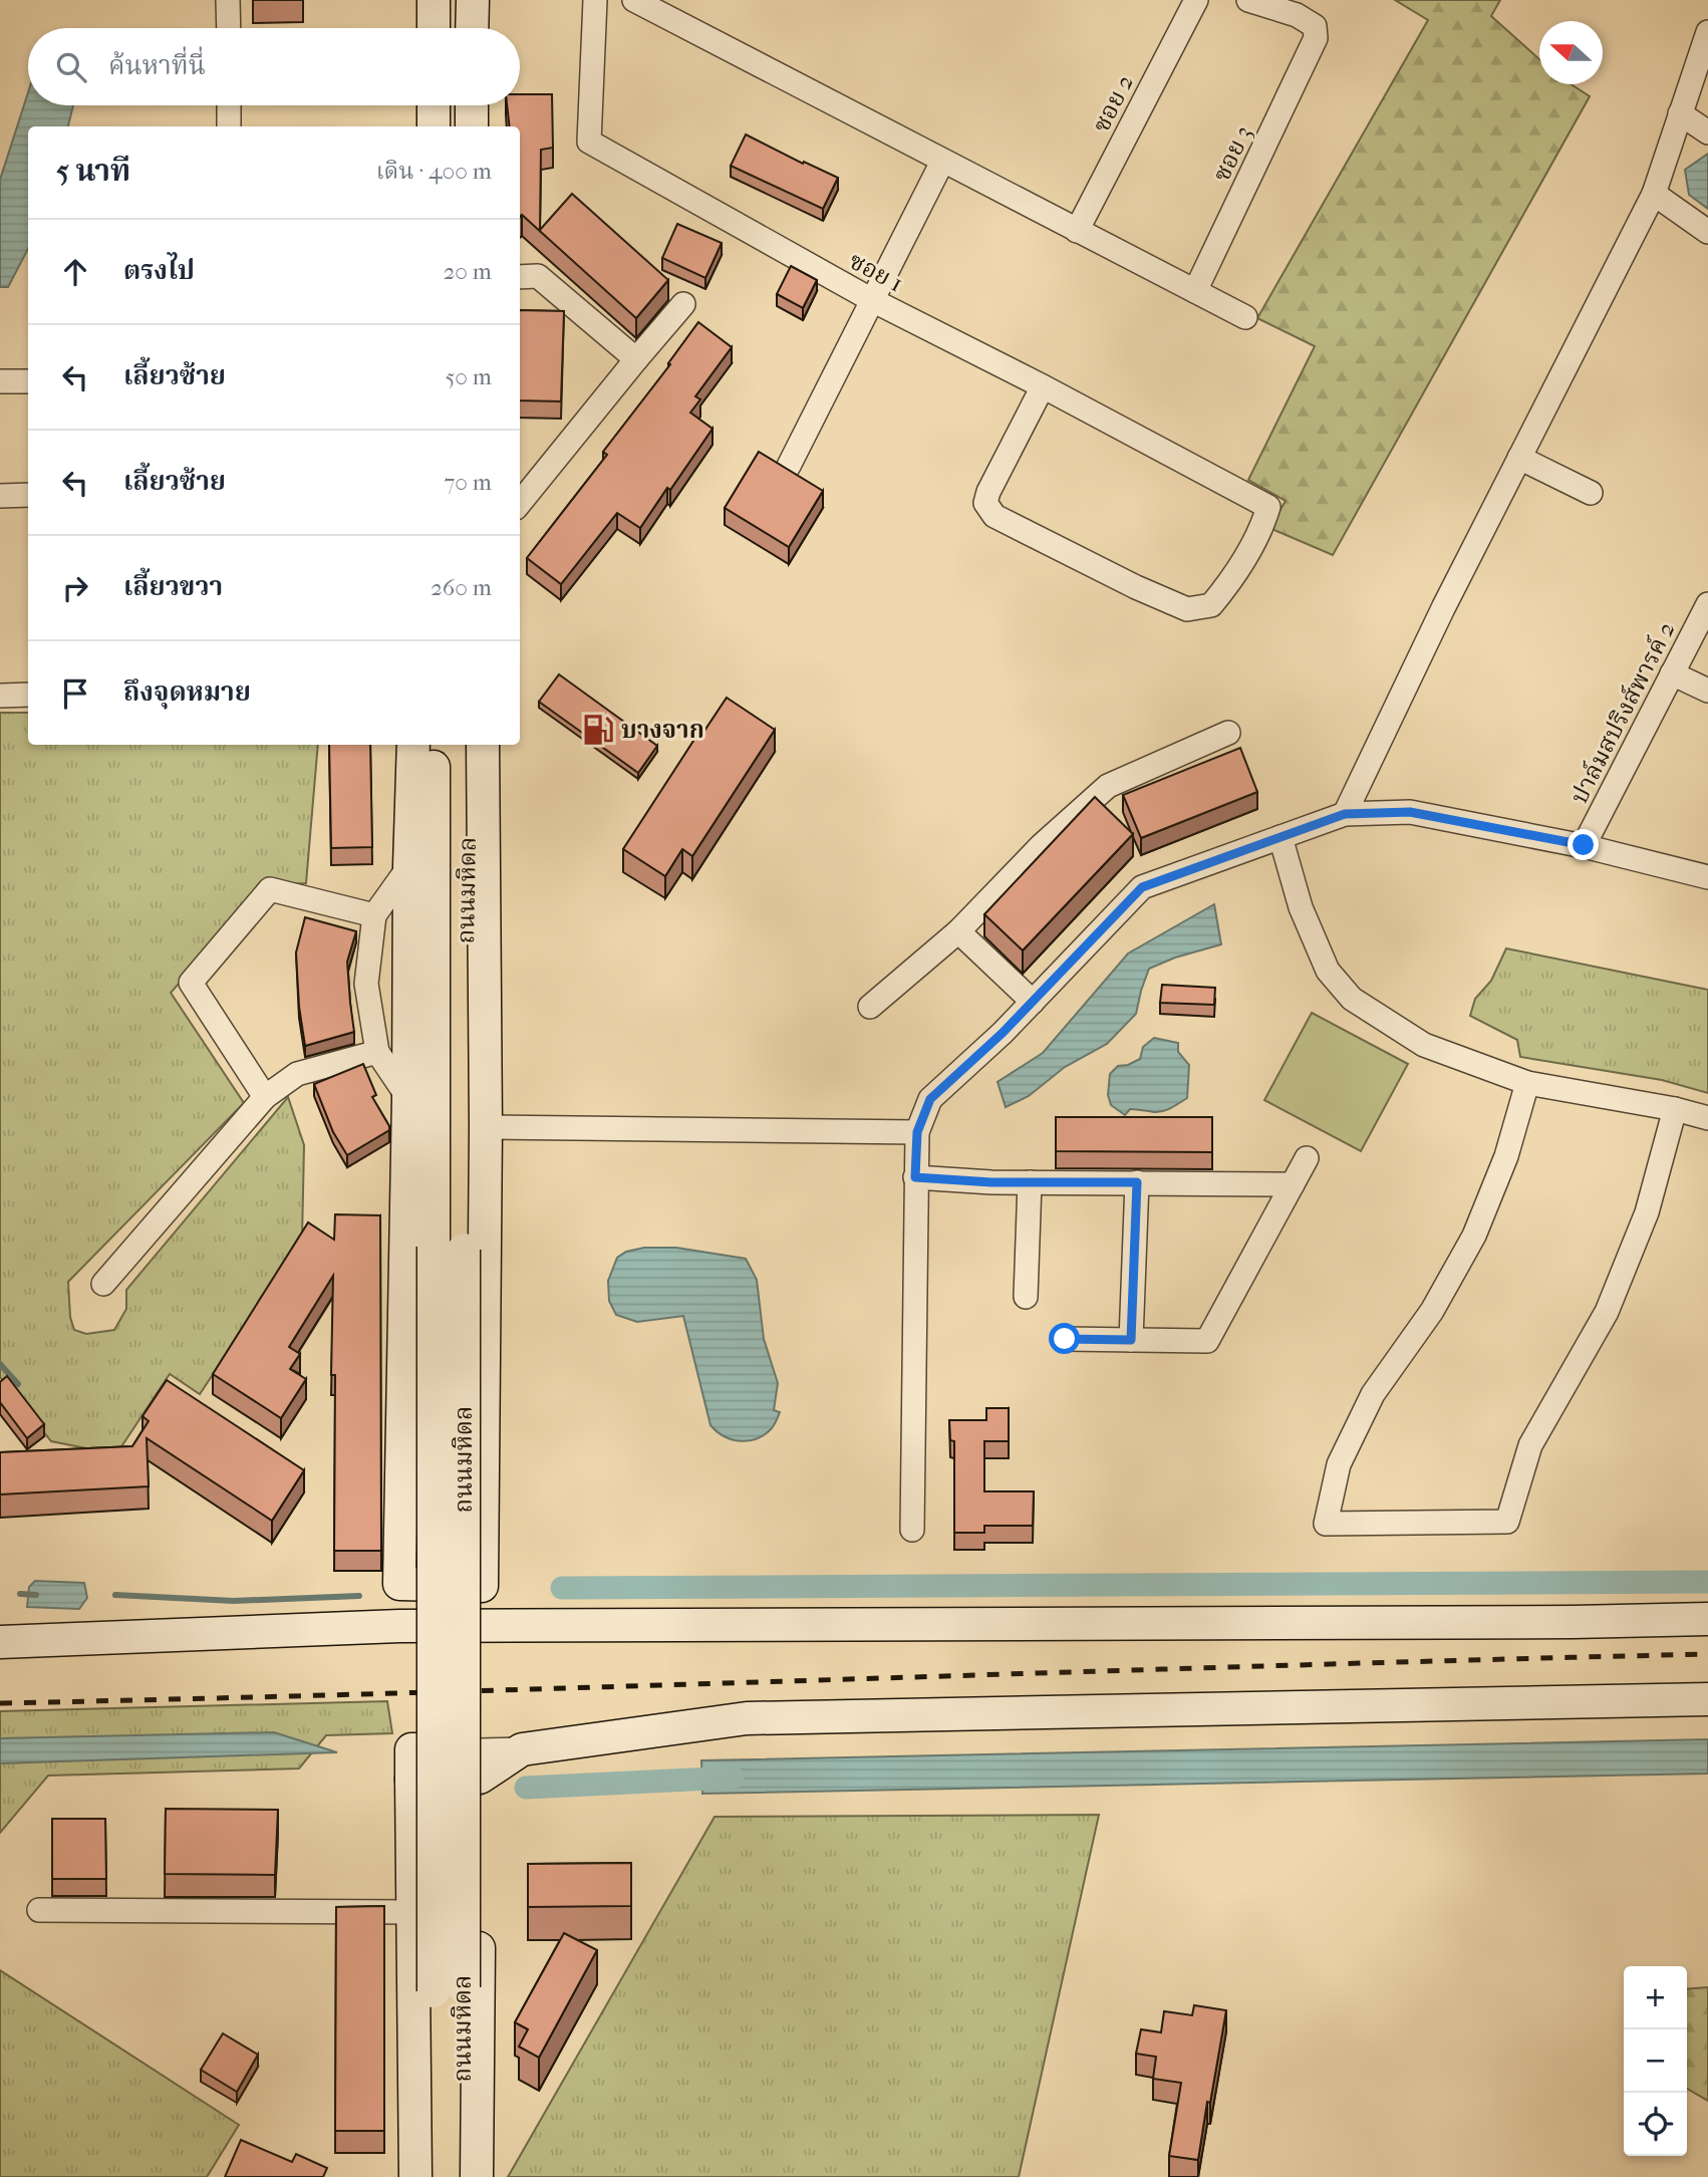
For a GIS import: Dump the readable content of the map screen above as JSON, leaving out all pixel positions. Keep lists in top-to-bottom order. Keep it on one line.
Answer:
{"streets":{"main road":["ถนนมหิดล"],"street":["ซอย 2","ซอย 3","ซอย 1","ปาล์มสปริงส์พารค์ 2"]},"places":{"fuel station":["บางจาก"]},"north":"left","page":{"search":"ค้นหาที่นี่","heading":["5 นาที","เดิน · 400 m"],"list":[["ตรงไป","20 m"],["เลี้ยวซ้าย","50 m"],["เลี้ยวซ้าย","70 m"],["เลี้ยวขวา","260 m"],"ถึงจุดหมาย"],"map_buttons":["+","−"]}}
